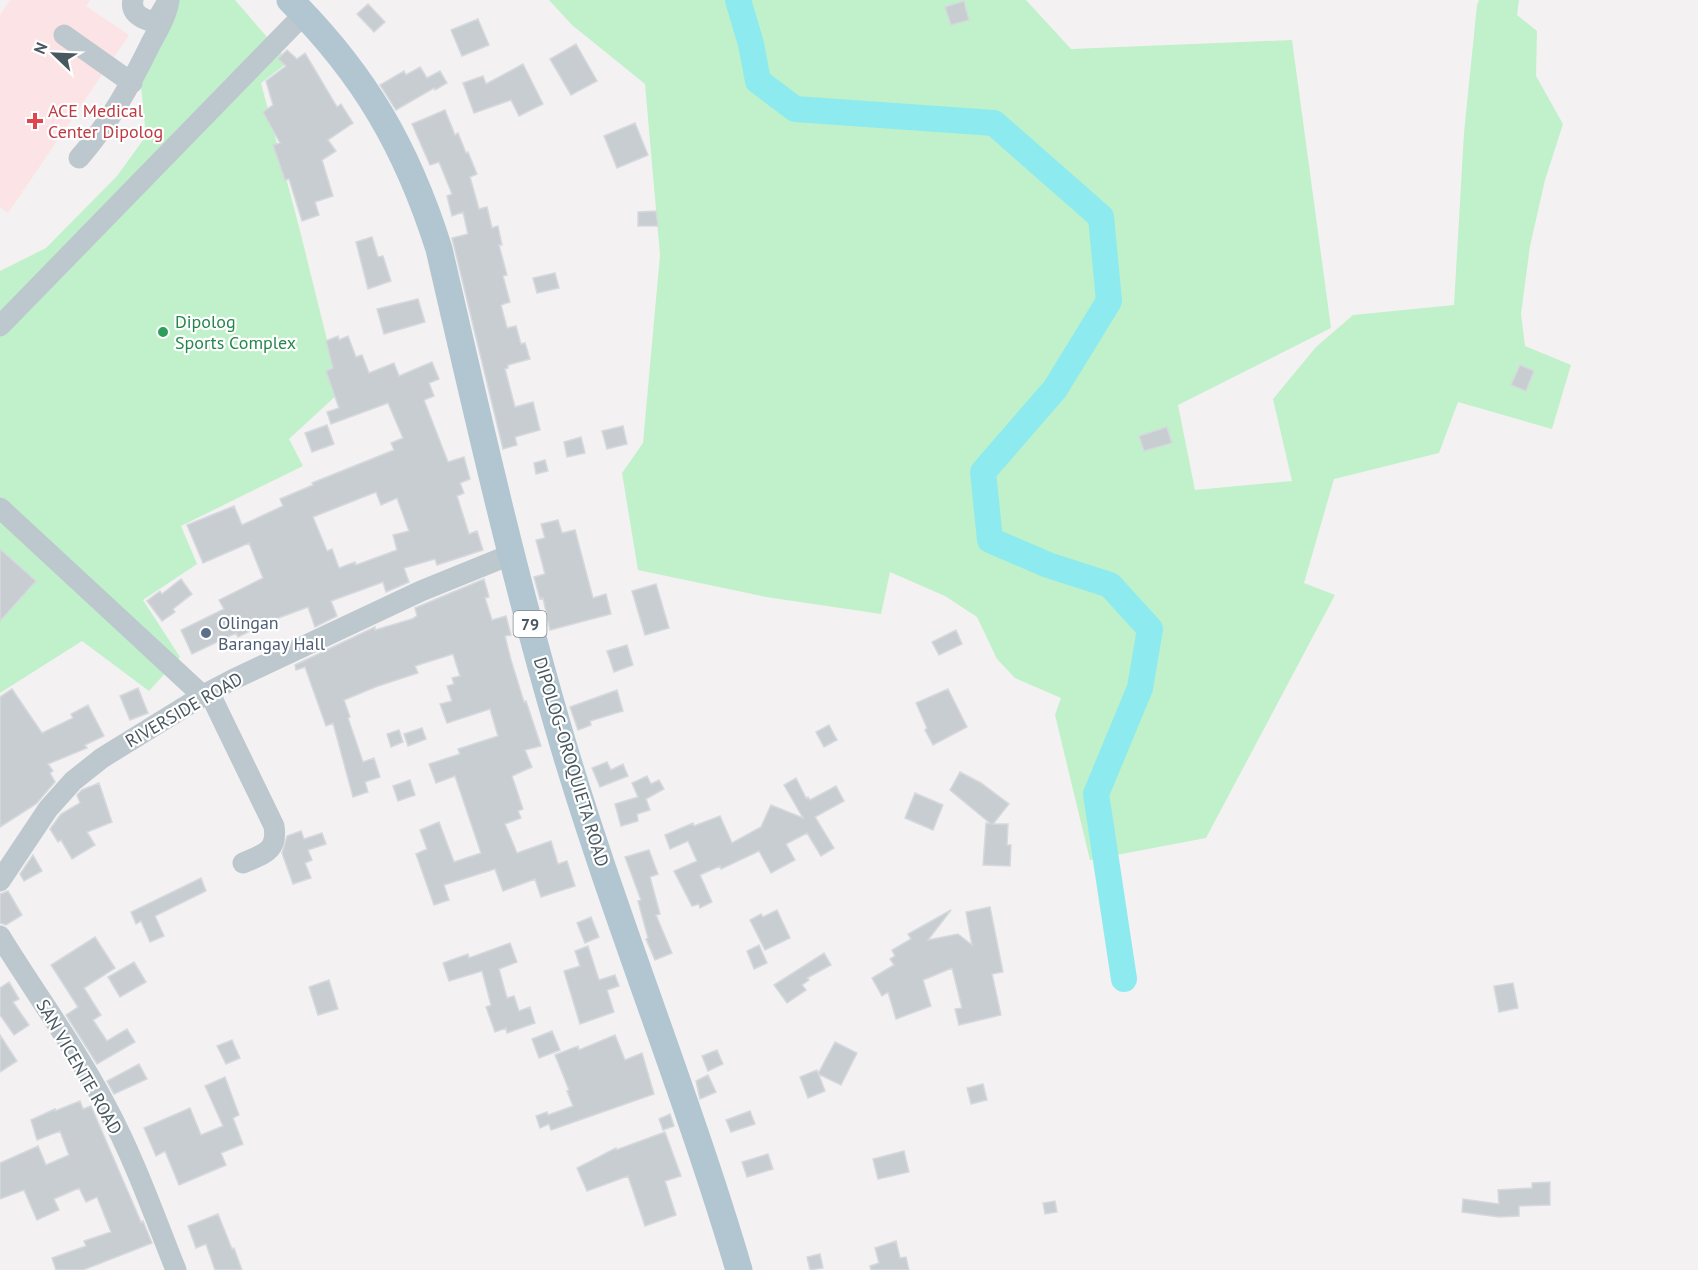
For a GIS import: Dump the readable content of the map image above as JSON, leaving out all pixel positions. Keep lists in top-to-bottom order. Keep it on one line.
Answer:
{"streets":{"main road":["79","DIPOLOG-OROQUIETA ROAD"],"street":["RIVERSIDE ROAD","SAN VICENTE ROAD"]},"crossings":[["RIVERSIDE ROAD","DIPOLOG-OROQUIETA ROAD"]],"places":{"health":["ACE Medical Center Dipolog"],"other":["Dipolog Sports Complex","Olingan Barangay Hall"]},"north":"top left"}
